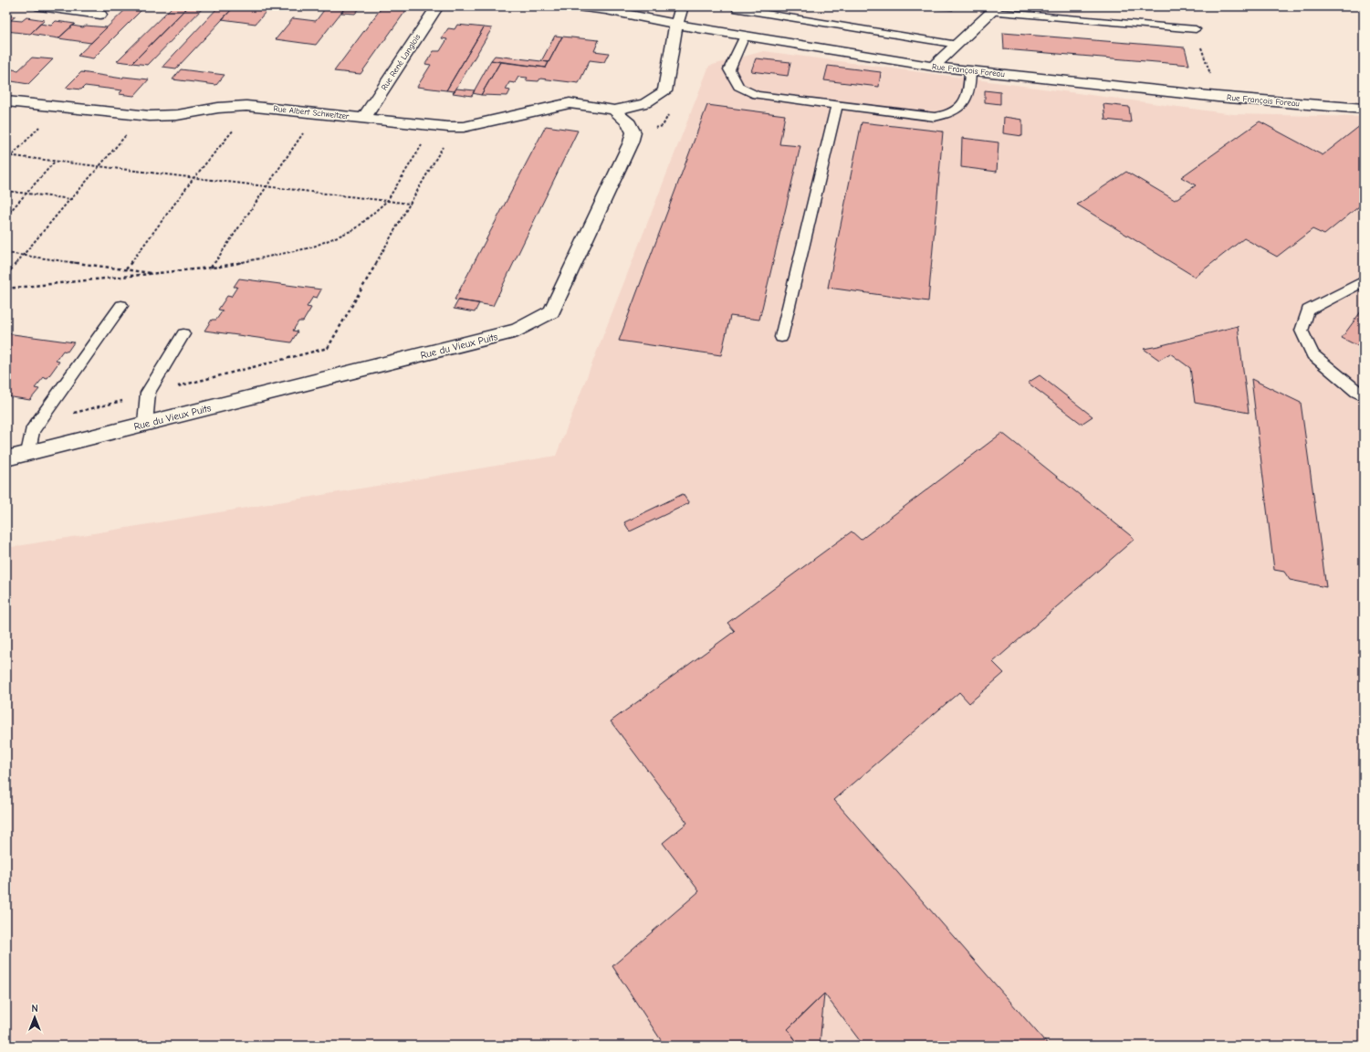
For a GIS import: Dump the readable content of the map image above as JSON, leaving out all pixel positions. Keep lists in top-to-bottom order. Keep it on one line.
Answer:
{"streets":{"street":["Rue René Langlois","Rue François Foreau","Rue Albert Schweitzer","Rue du Vieux Puits"]},"crossings":[["Rue René Langlois","Rue Albert Schweitzer"],["Rue Albert Schweitzer","Rue du Vieux Puits"]],"north":"top"}
